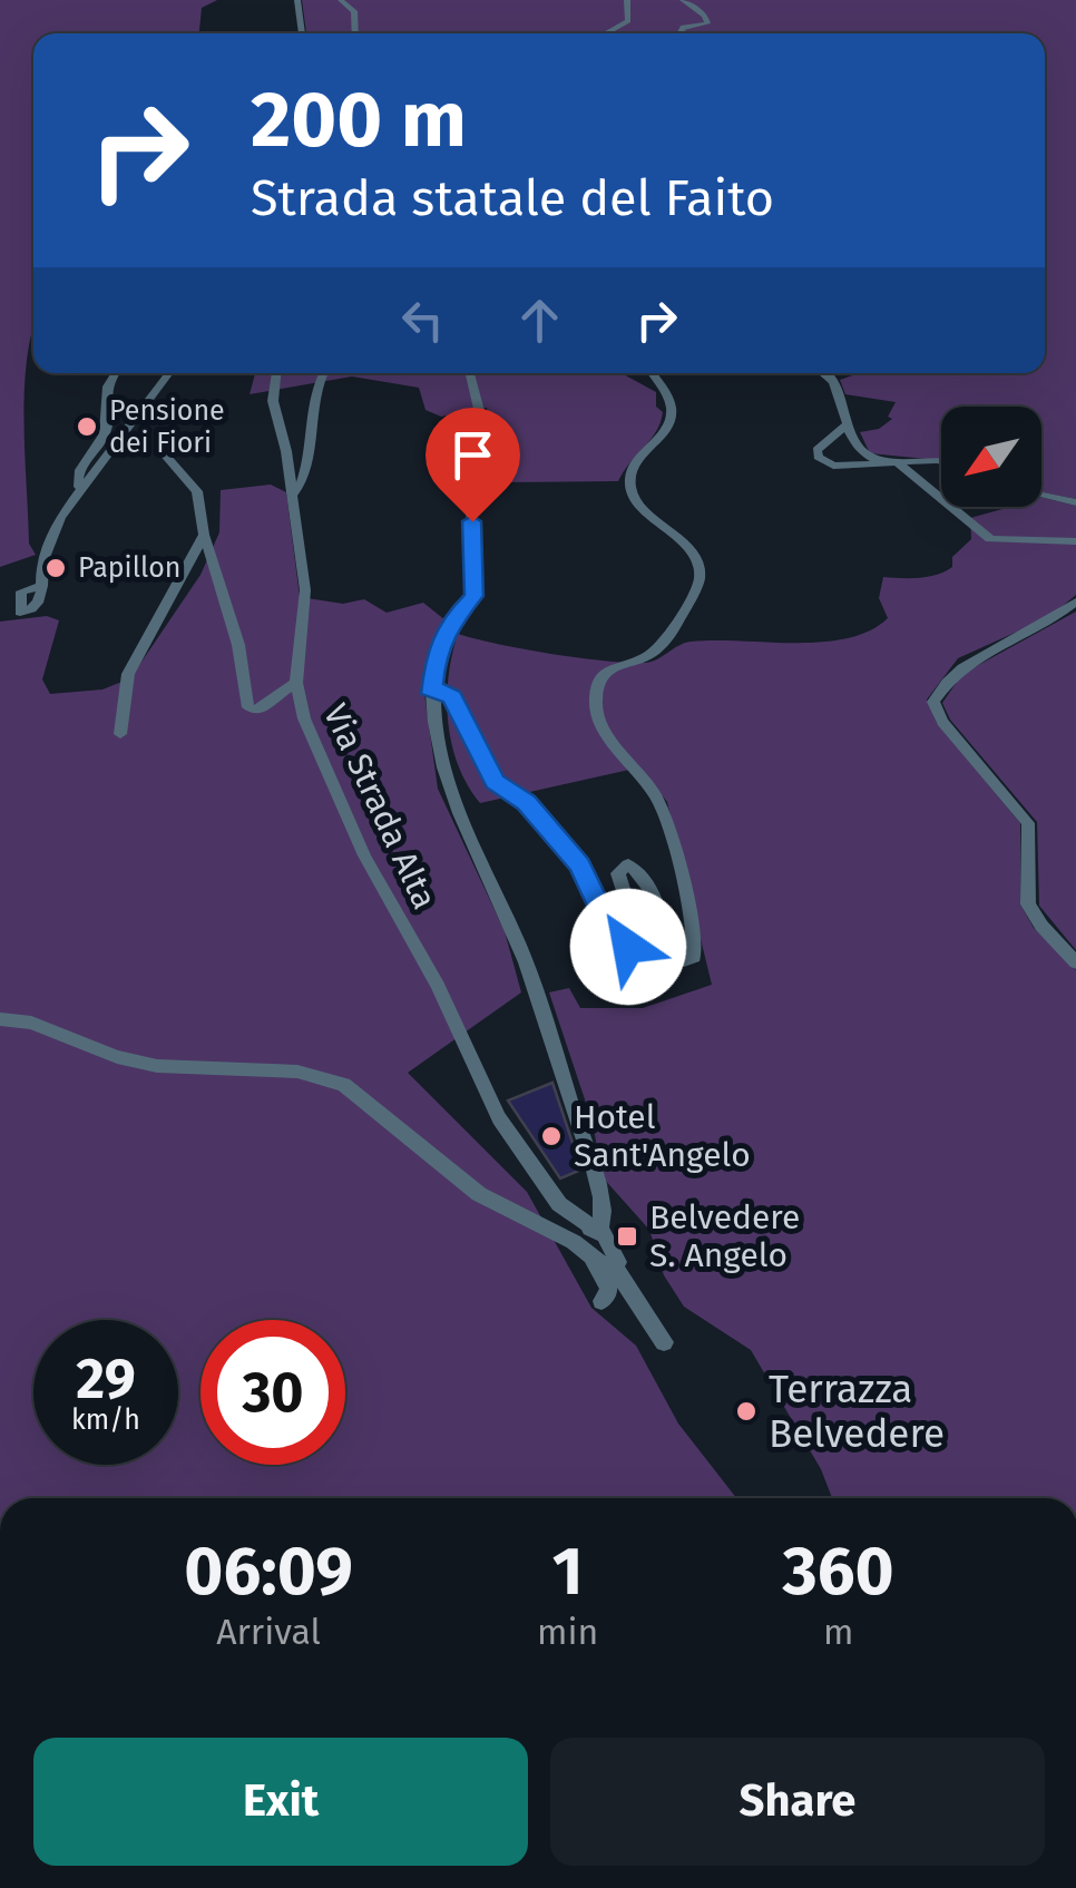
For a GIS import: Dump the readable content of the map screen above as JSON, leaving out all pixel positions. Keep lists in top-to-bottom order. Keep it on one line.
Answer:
{"streets":{"street":["Via Strada Alta"]},"places":{"other":["Pensione dei Fiori","Papillon","Hotel Sant'Angelo","Terrazza Belvedere"],"transit":["Belvedere S. Angelo"]},"north":"bottom left","page":{"turn":["200 m","Strada statale del Faito"],"speed":"29 km/h","limit":"30","eta":["06:09","Arrival","1","min","360","m"],"buttons":["Exit","Share"]}}
